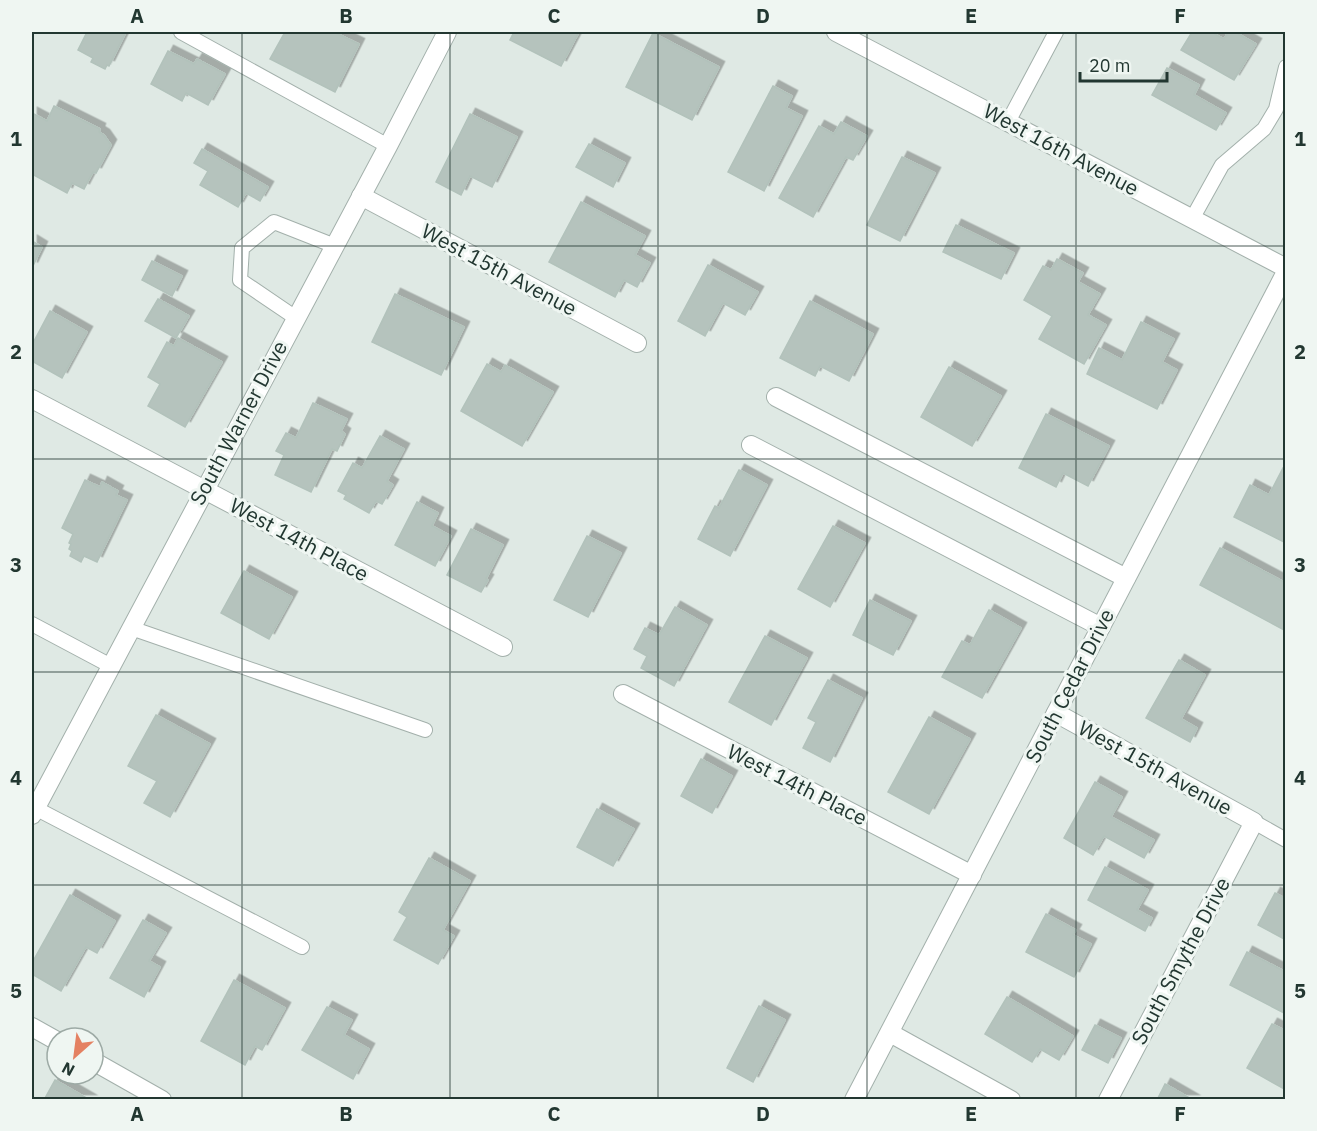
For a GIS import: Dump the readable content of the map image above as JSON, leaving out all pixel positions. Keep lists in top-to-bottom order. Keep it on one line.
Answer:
{"streets":{"street":["West 16th Avenue","West 15th Avenue","South Warner Drive","West 14th Place","South Cedar Drive","South Smythe Drive"]},"crossings":[["West 16th Avenue","South Cedar Drive"],["West 15th Avenue","South Warner Drive"],["West 15th Avenue","South Cedar Drive"],["West 15th Avenue","South Smythe Drive"],["South Warner Drive","West 14th Place"],["West 14th Place","South Cedar Drive"]],"scale_bar":"20 m","north":"bottom left","grid":{"columns":["A","B","C","D","E","F"],"rows":["1","2","3","4","5"]}}
